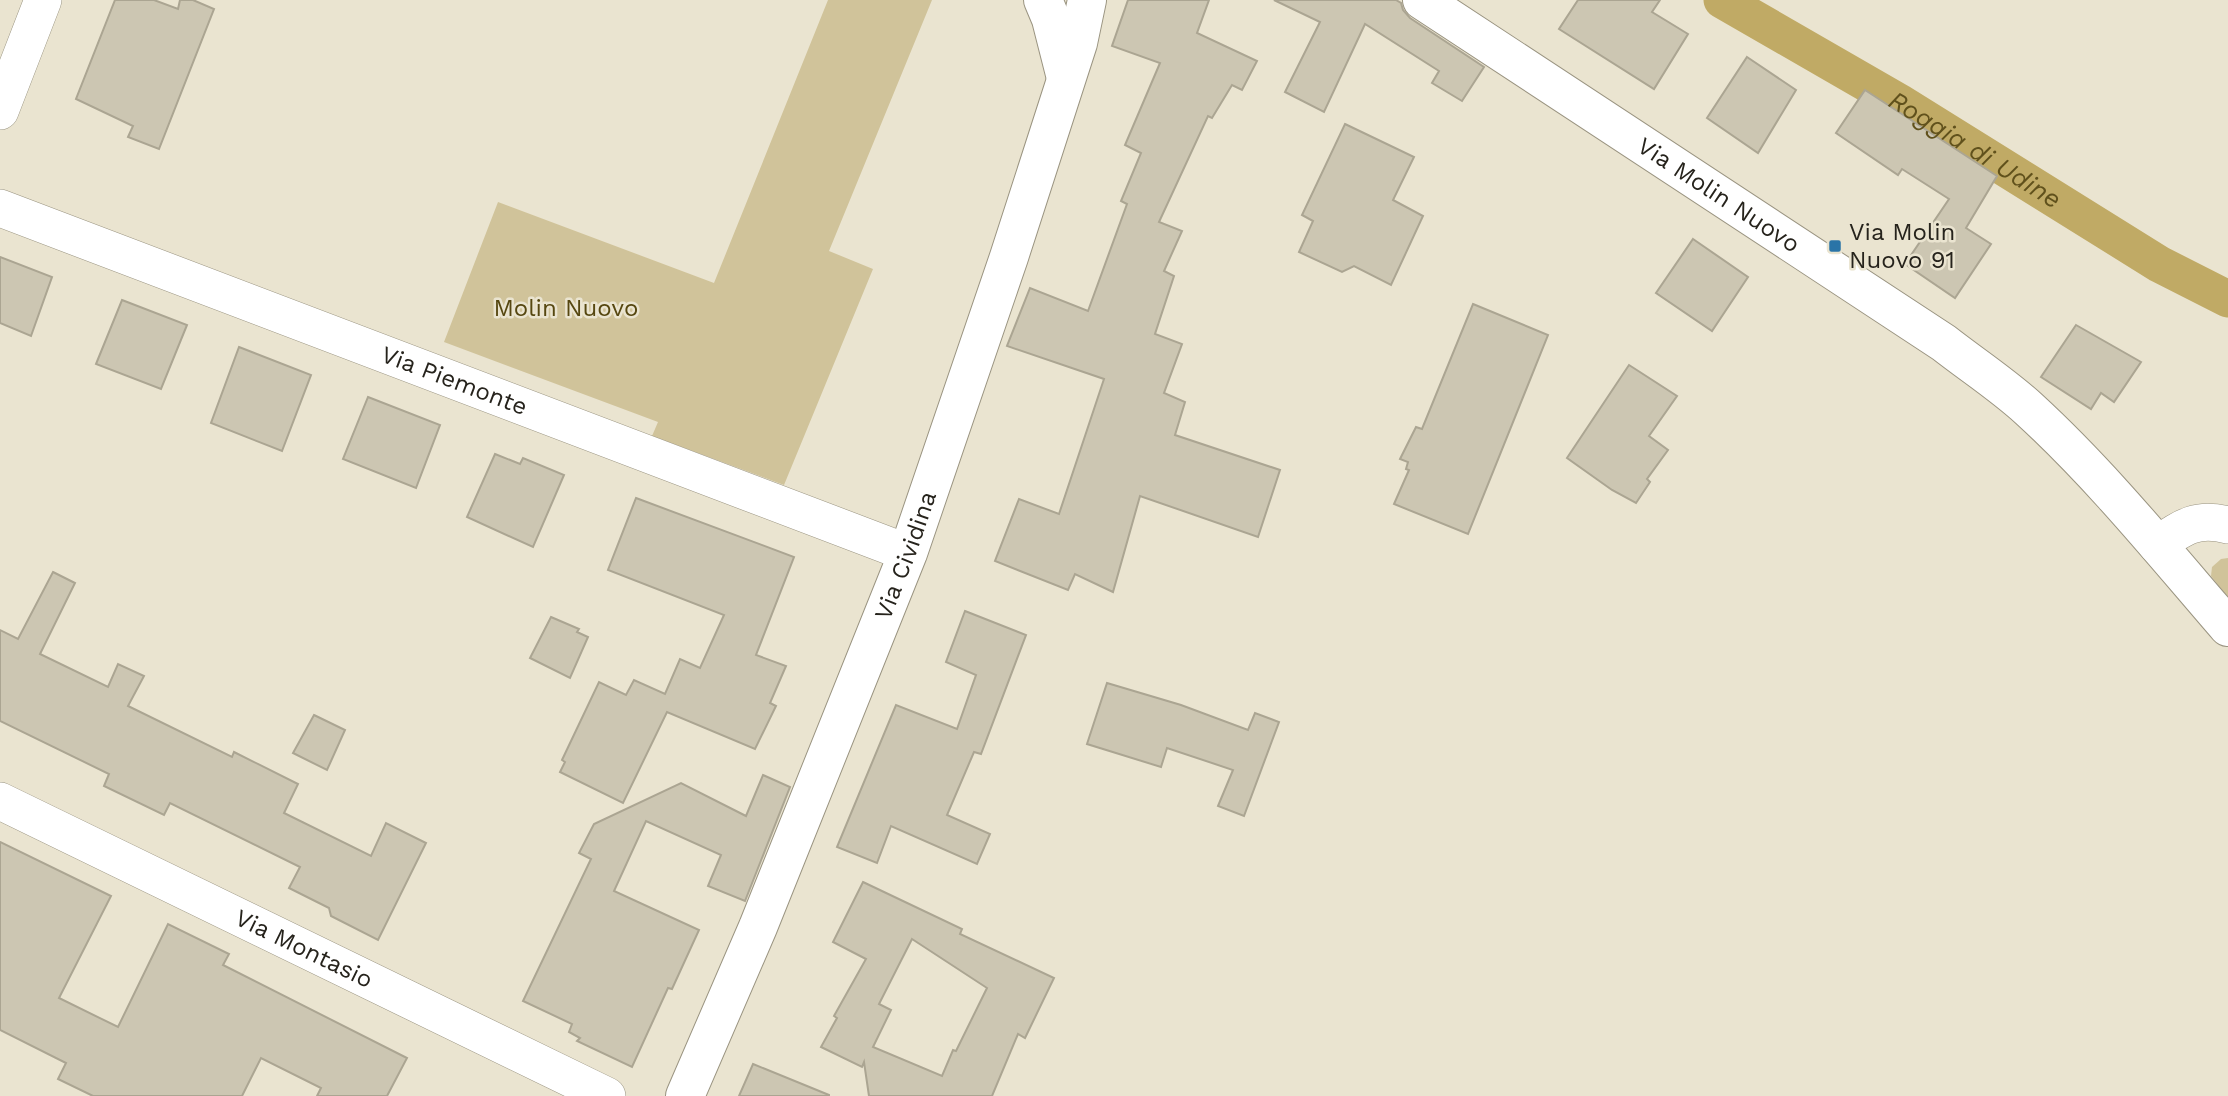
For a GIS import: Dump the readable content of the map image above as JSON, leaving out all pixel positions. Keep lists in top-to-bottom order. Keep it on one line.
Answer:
{"streets":{"street":["Via Molin Nuovo","Via Piemonte","Via Cividina","Via Montasio"]},"crossings":[["Via Piemonte","Via Cividina"]],"water":["Roggia di Udine"],"parks":["Molin Nuovo"],"places":{"transit":["Via Molin Nuovo 91"]}}
